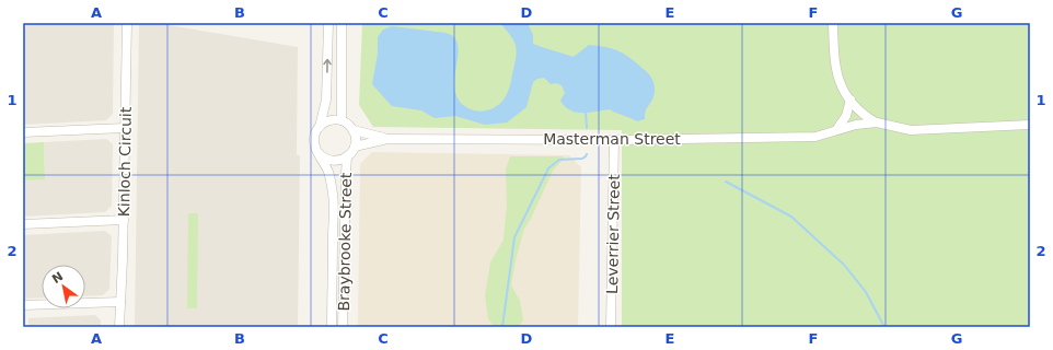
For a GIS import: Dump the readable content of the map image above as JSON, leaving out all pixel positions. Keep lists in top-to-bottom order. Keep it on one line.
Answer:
{"streets":{"street":["Masterman Street","Kinloch Circuit","Leverrier Street","Braybrooke Street"]},"crossings":[["Masterman Street","Leverrier Street"],["Masterman Street","Braybrooke Street"]],"north":"top left","grid":{"columns":["A","B","C","D","E","F","G"],"rows":["1","2"]}}
